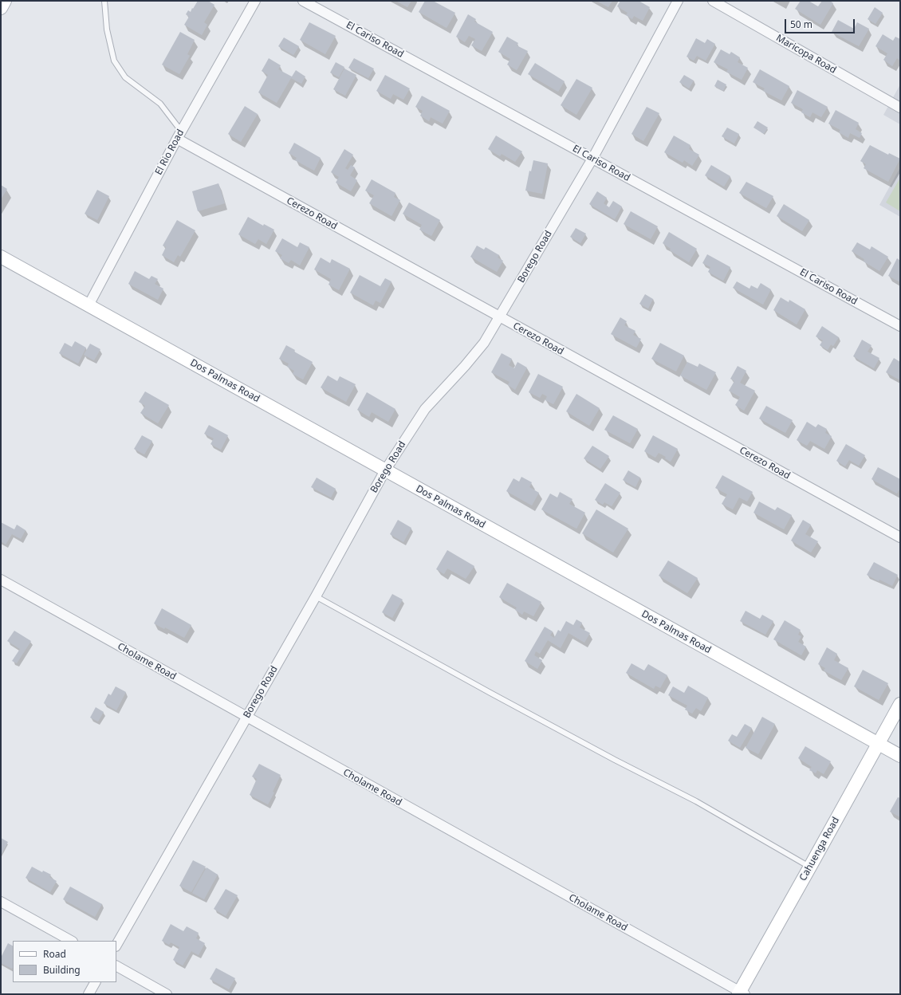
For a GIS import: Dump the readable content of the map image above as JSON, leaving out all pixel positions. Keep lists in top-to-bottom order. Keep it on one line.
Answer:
{"streets":{"street":["El Cariso Road","Maricopa Road","El Rio Road","Cerezo Road","Borego Road","Dos Palmas Road","Cholame Road","Cahuenga Road"]},"crossings":[["El Cariso Road","Borego Road"],["El Rio Road","Cerezo Road"],["El Rio Road","Dos Palmas Road"],["Cerezo Road","Borego Road"],["Borego Road","Dos Palmas Road"],["Borego Road","Cholame Road"],["Dos Palmas Road","Cahuenga Road"],["Cholame Road","Cahuenga Road"]],"legend":["Road","Building"],"scale_bar":"50 m"}
